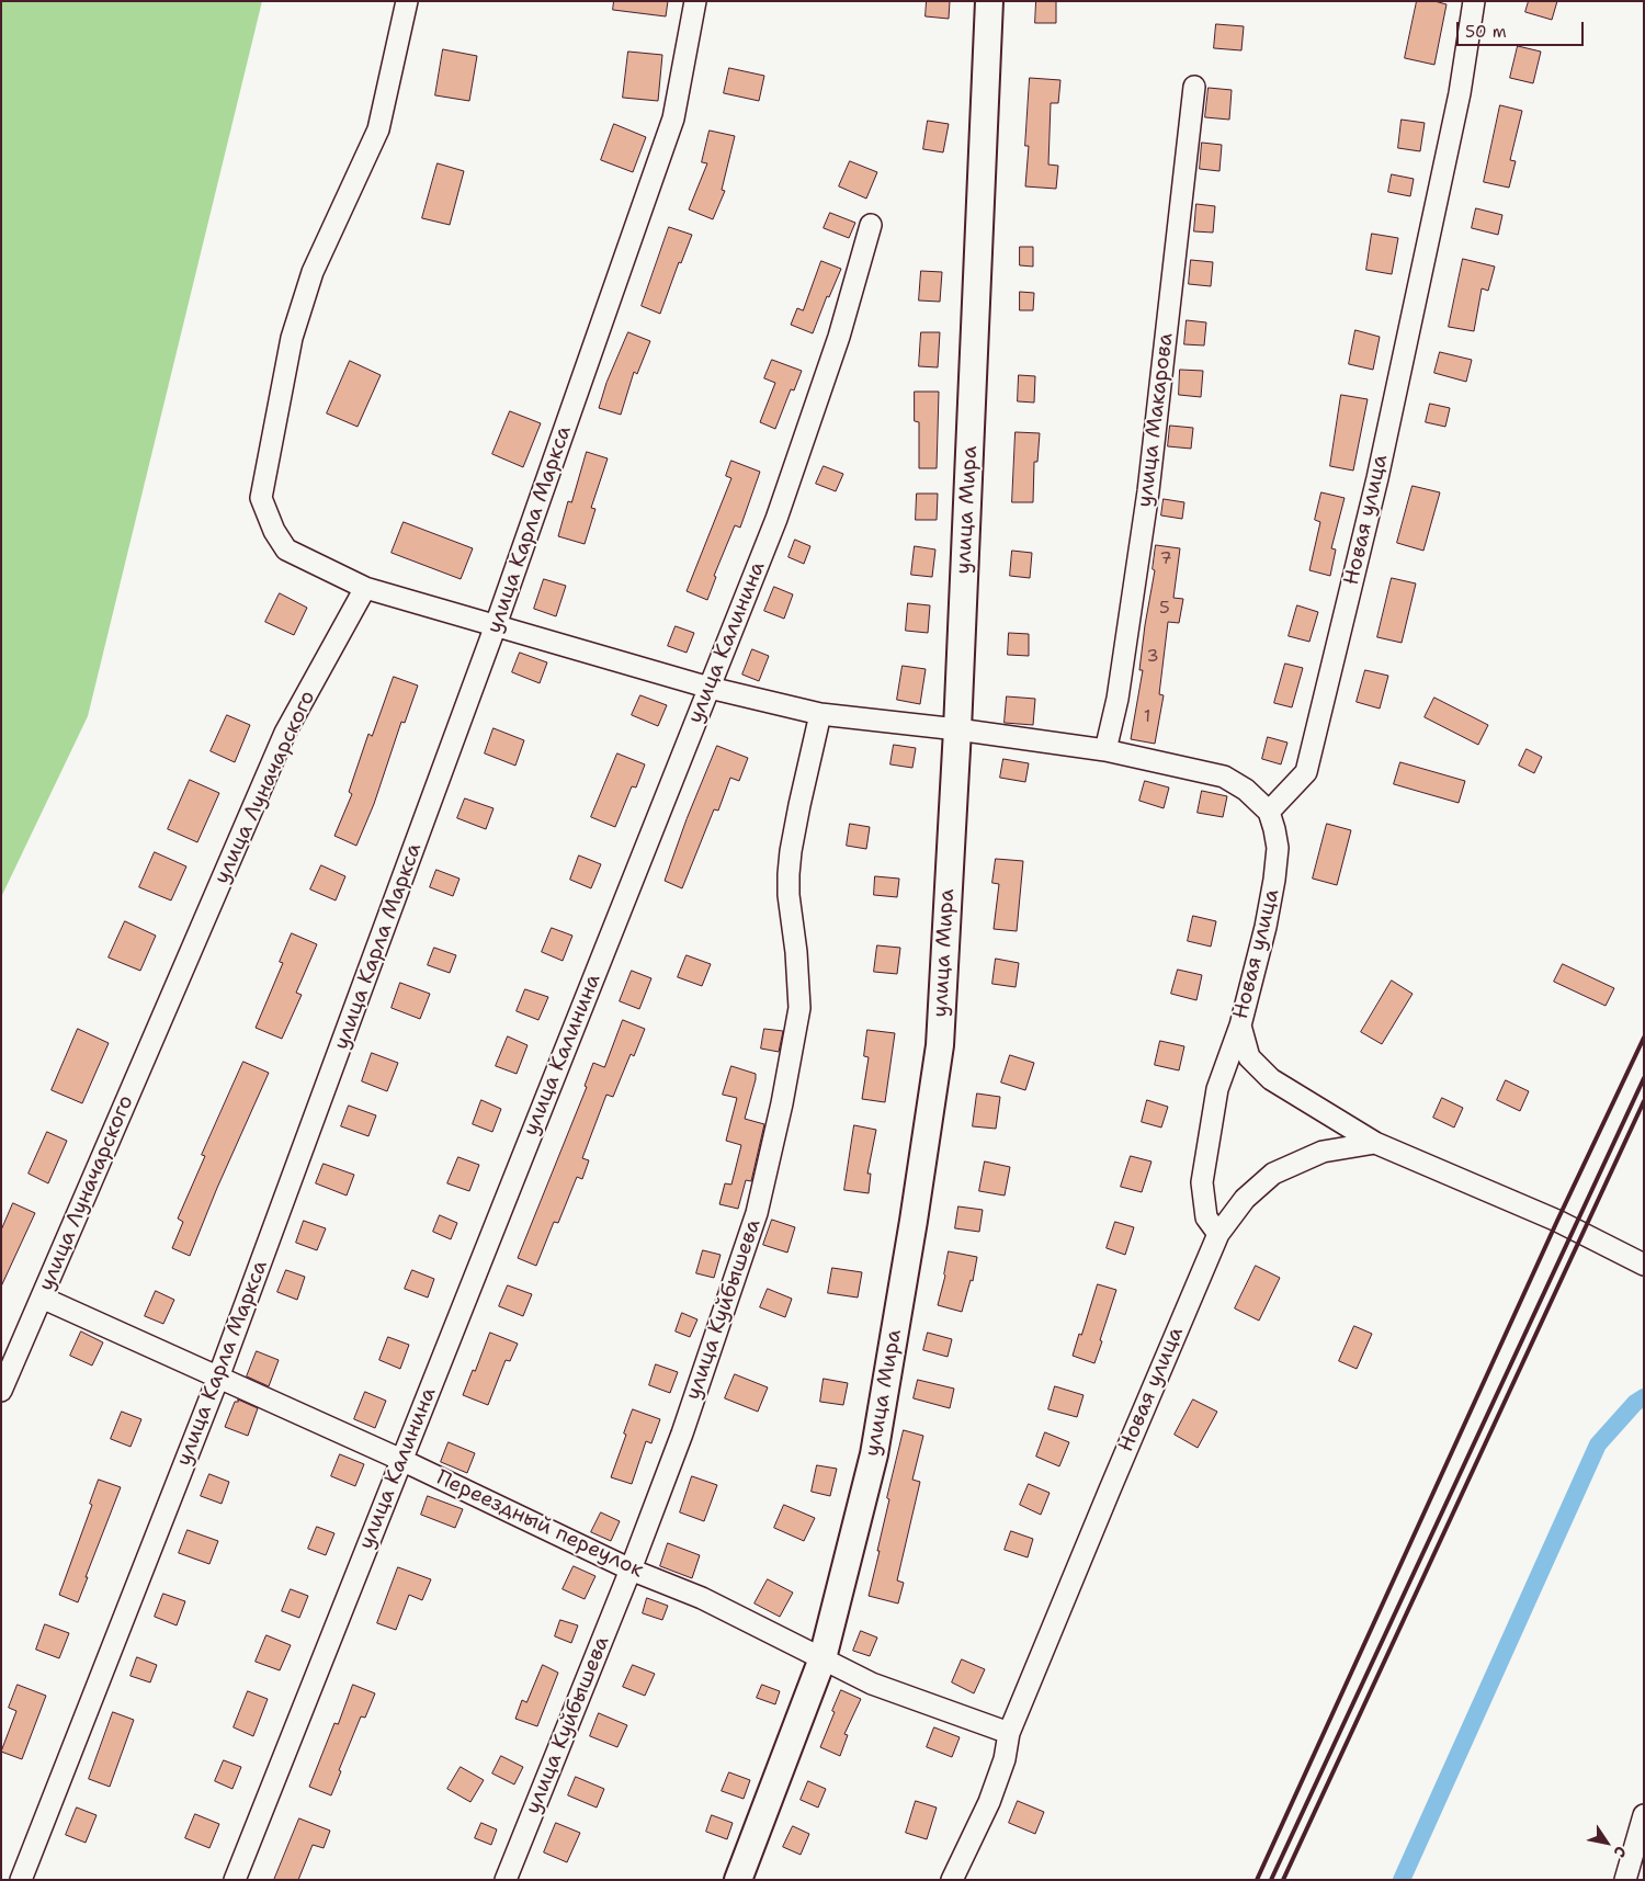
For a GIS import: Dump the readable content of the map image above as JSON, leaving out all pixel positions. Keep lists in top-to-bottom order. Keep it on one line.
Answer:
{"streets":{"street":["улица Макарова","улица Мира","Новая улица","улица Карла Маркса","улица Калинина","улица Луначарского","улица Куйбышева","Переездный переулок"]},"crossings":[["улица Мира","Переездный переулок"],["Новая улица","Переездный переулок"],["улица Карла Маркса","Переездный переулок"],["улица Калинина","Переездный переулок"],["улица Луначарского","Переездный переулок"],["улица Куйбышева","Переездный переулок"]],"house_numbers":["7","5","3","1"],"scale_bar":"50 m","north":"bottom right"}
